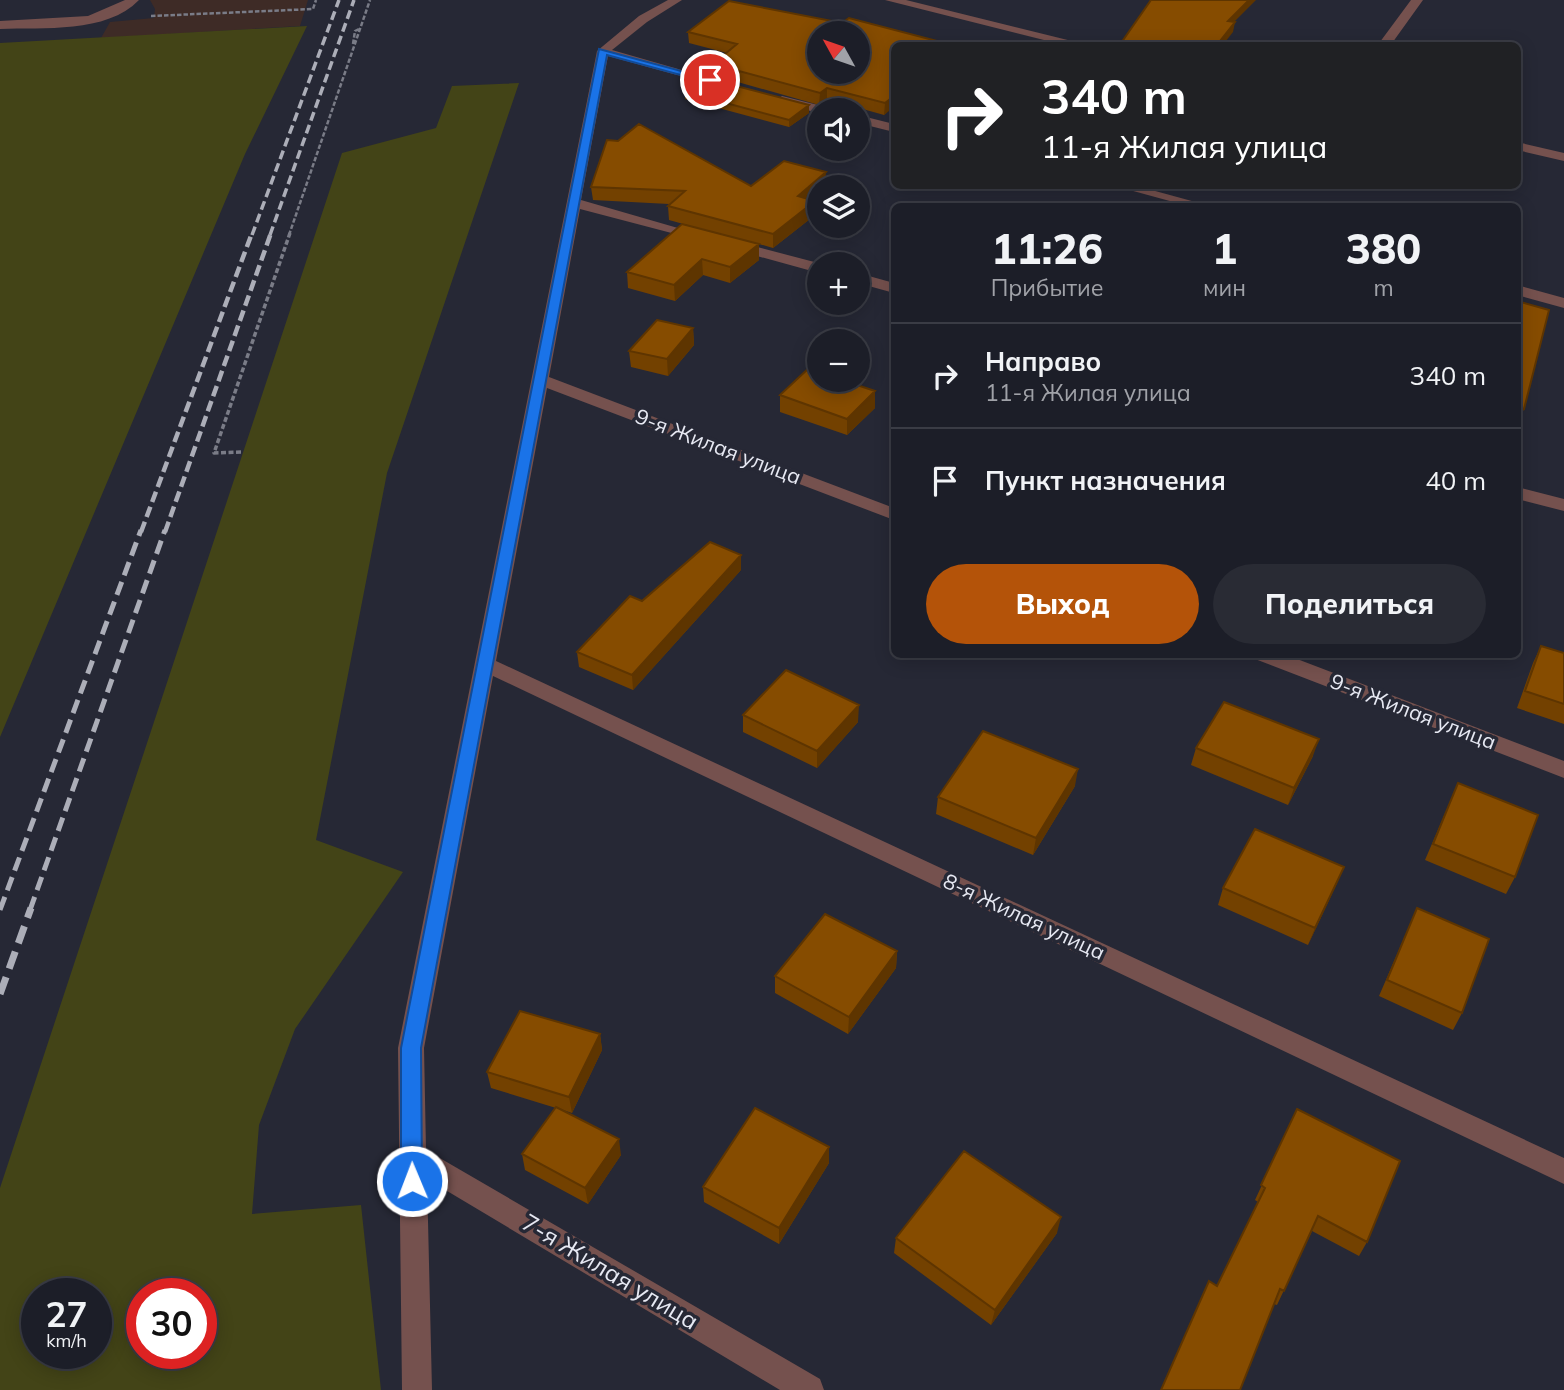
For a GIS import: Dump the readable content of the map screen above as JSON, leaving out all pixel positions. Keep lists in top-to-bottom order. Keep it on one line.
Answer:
{"streets":{"street":["9-я Жилая улица","8-я Жилая улица","7-я Жилая улица"]},"north":"top left","page":{"map_buttons":["+","−"],"turn":["340 m","11-я Жилая улица"],"eta":["11:26","Прибытие","1","мин","380","m"],"list":[{"name":"Направо","note":"11-я Жилая улица","value":"340 m"},{"name":"Пункт назначения","value":"40 m"}],"buttons":["Выход","Поделиться"],"speed":"27 km/h","limit":"30"}}
